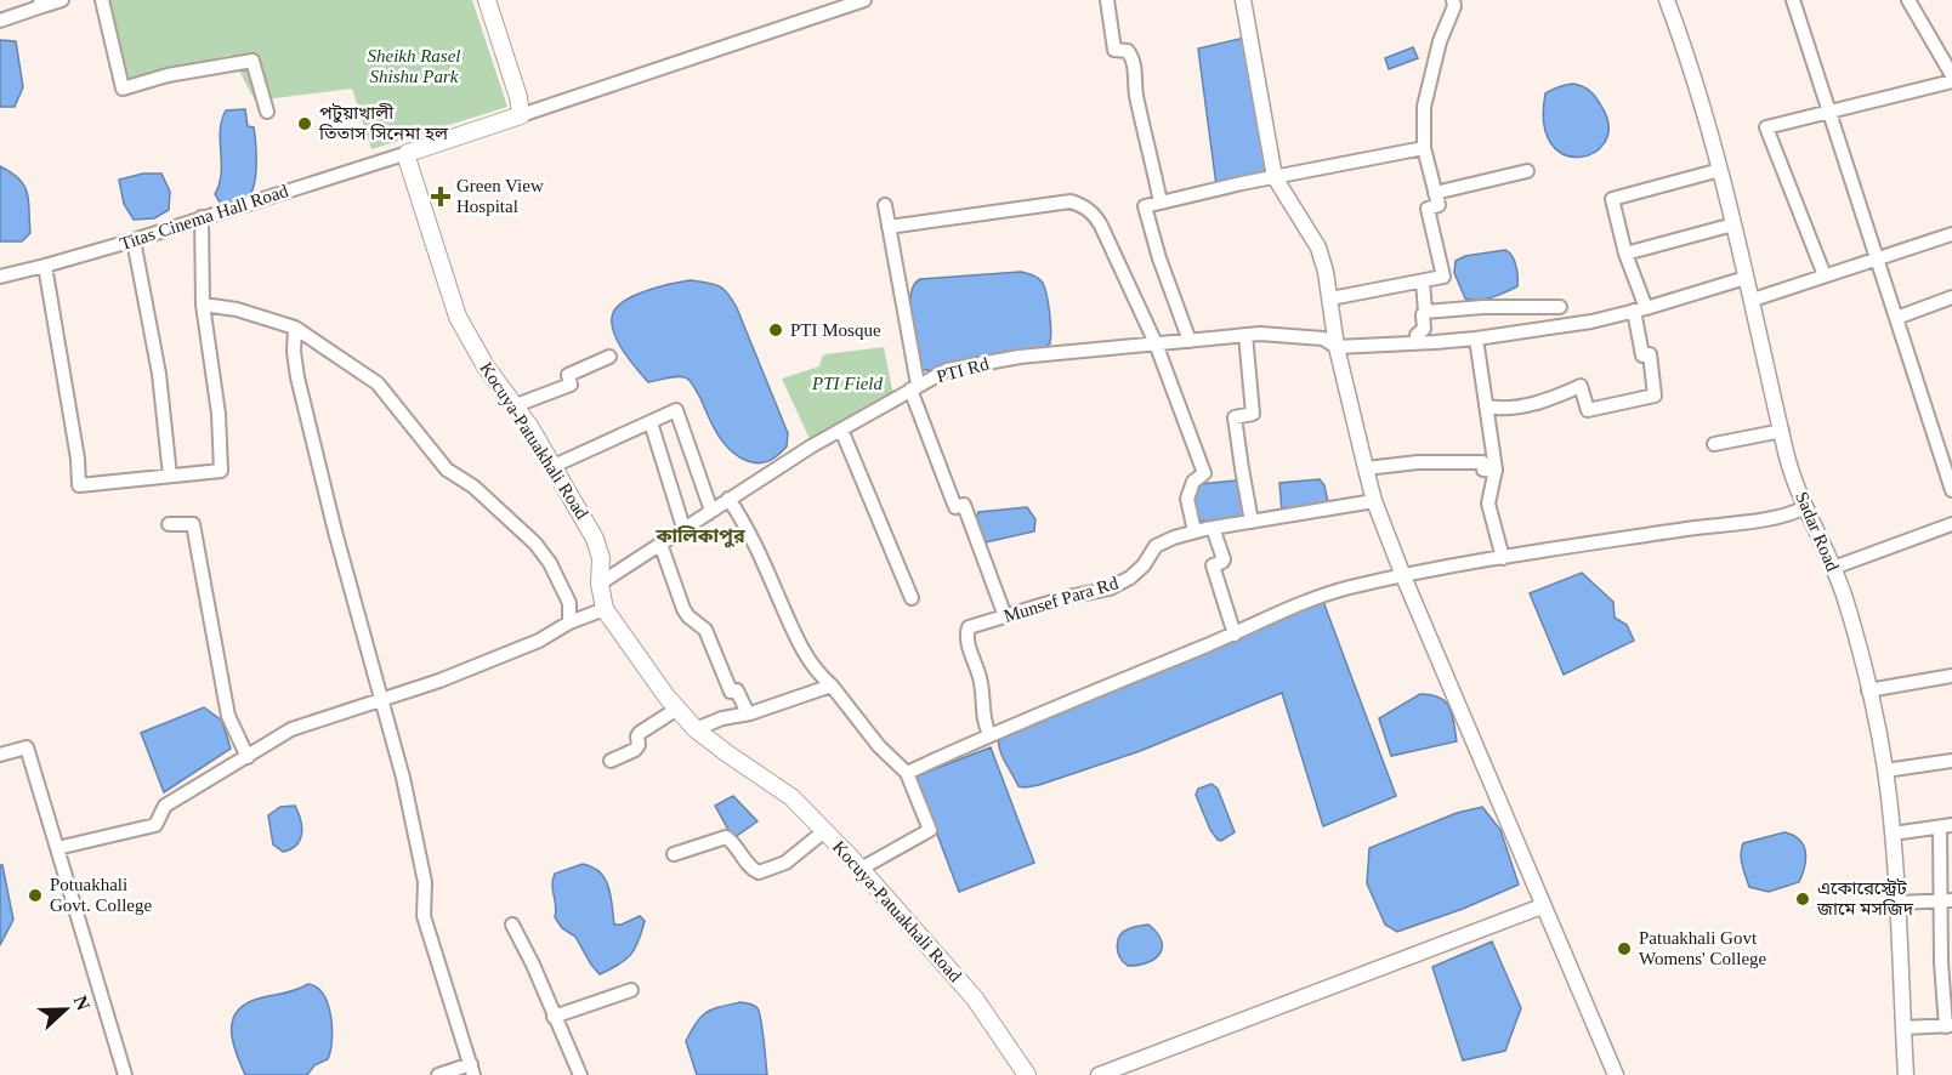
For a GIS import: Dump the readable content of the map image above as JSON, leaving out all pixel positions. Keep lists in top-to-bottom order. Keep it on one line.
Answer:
{"streets":{"main road":["Kocuya-Patuakhali Road"],"street":["Titas Cinema Hall Road","PTI Rd","Sadar Road","Munsef Para Rd"]},"crossings":[["Titas Cinema Hall Road","Kocuya-Patuakhali Road"],["PTI Rd","Kocuya-Patuakhali Road"]],"districts":["কালিকাপুর"],"parks":["Sheikh Rasel Shishu Park","PTI Field"],"places":{"other":["পটুয়াখালী তিতাস সিনেমা হল","PTI Mosque","Potuakhali Govt. College","একোরেস্ট্রেট জামে মসজিদ","Patuakhali Govt Womens' College"],"health":["Green View Hospital"]},"north":"right"}
